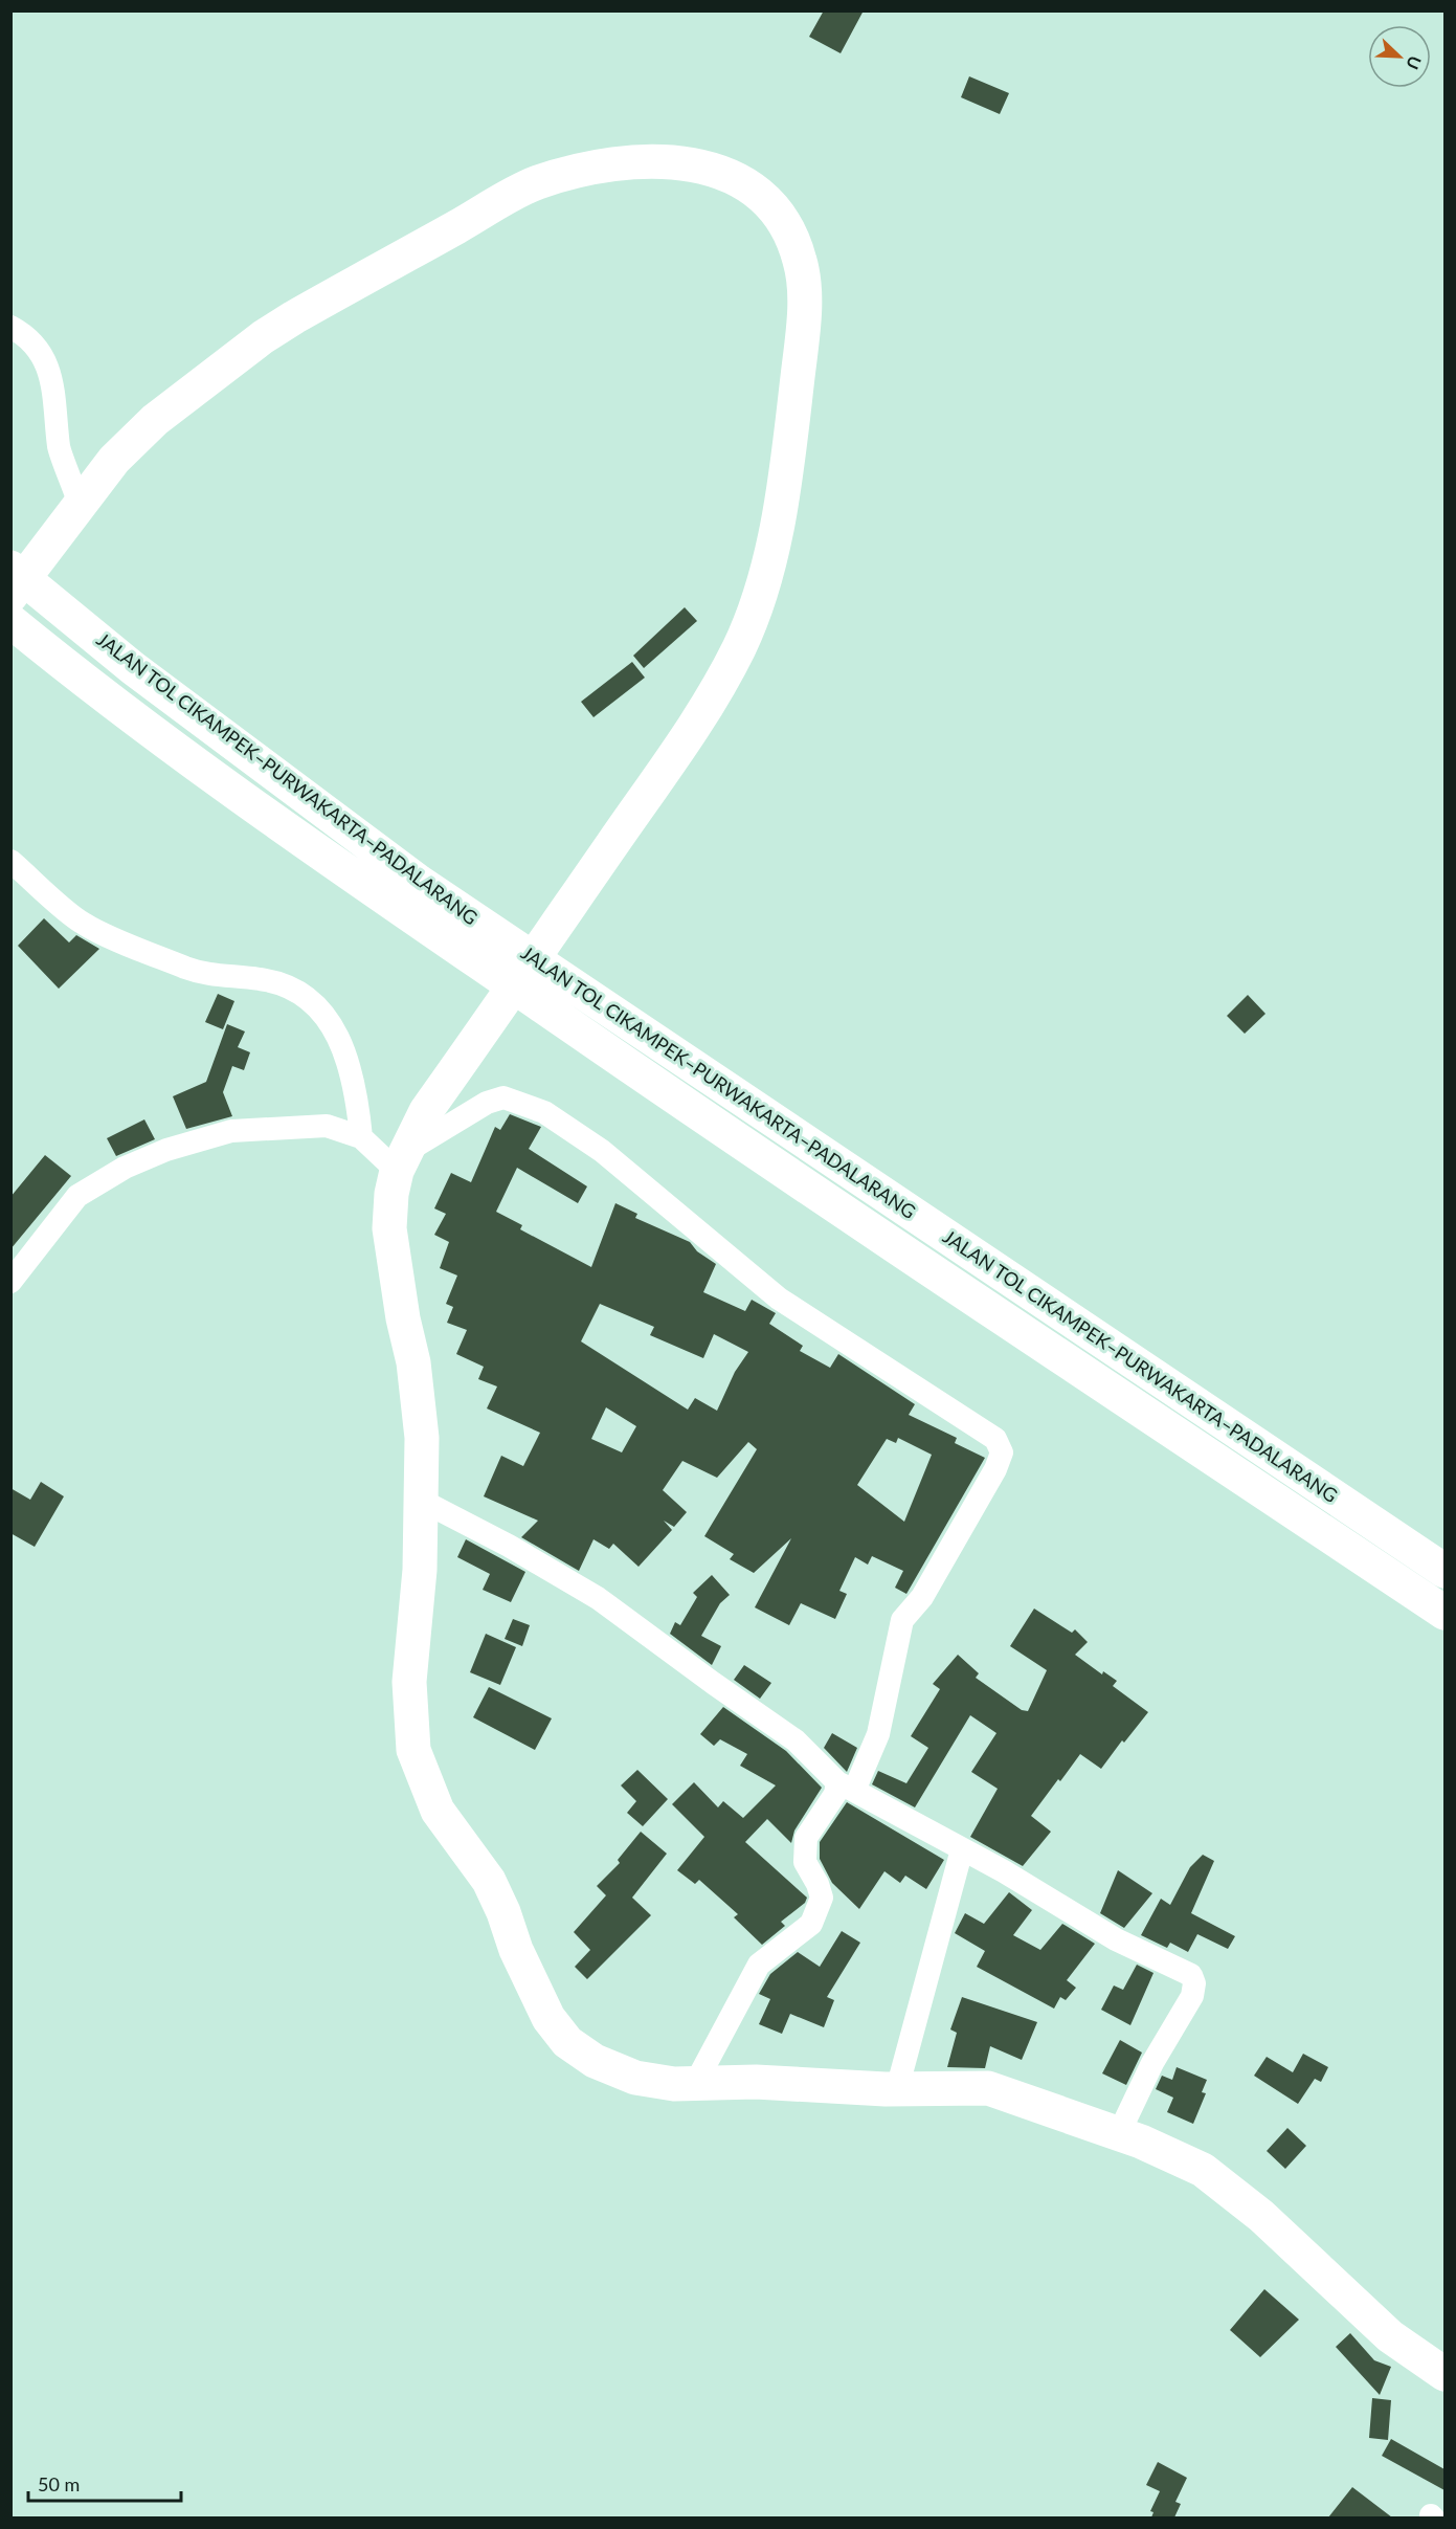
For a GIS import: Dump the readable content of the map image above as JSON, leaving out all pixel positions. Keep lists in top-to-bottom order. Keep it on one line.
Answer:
{"streets":{"highway":["JALAN TOL CIKAMPEK–PURWAKARTA–PADALARANG"]},"scale_bar":"50 m","north":"bottom right"}
